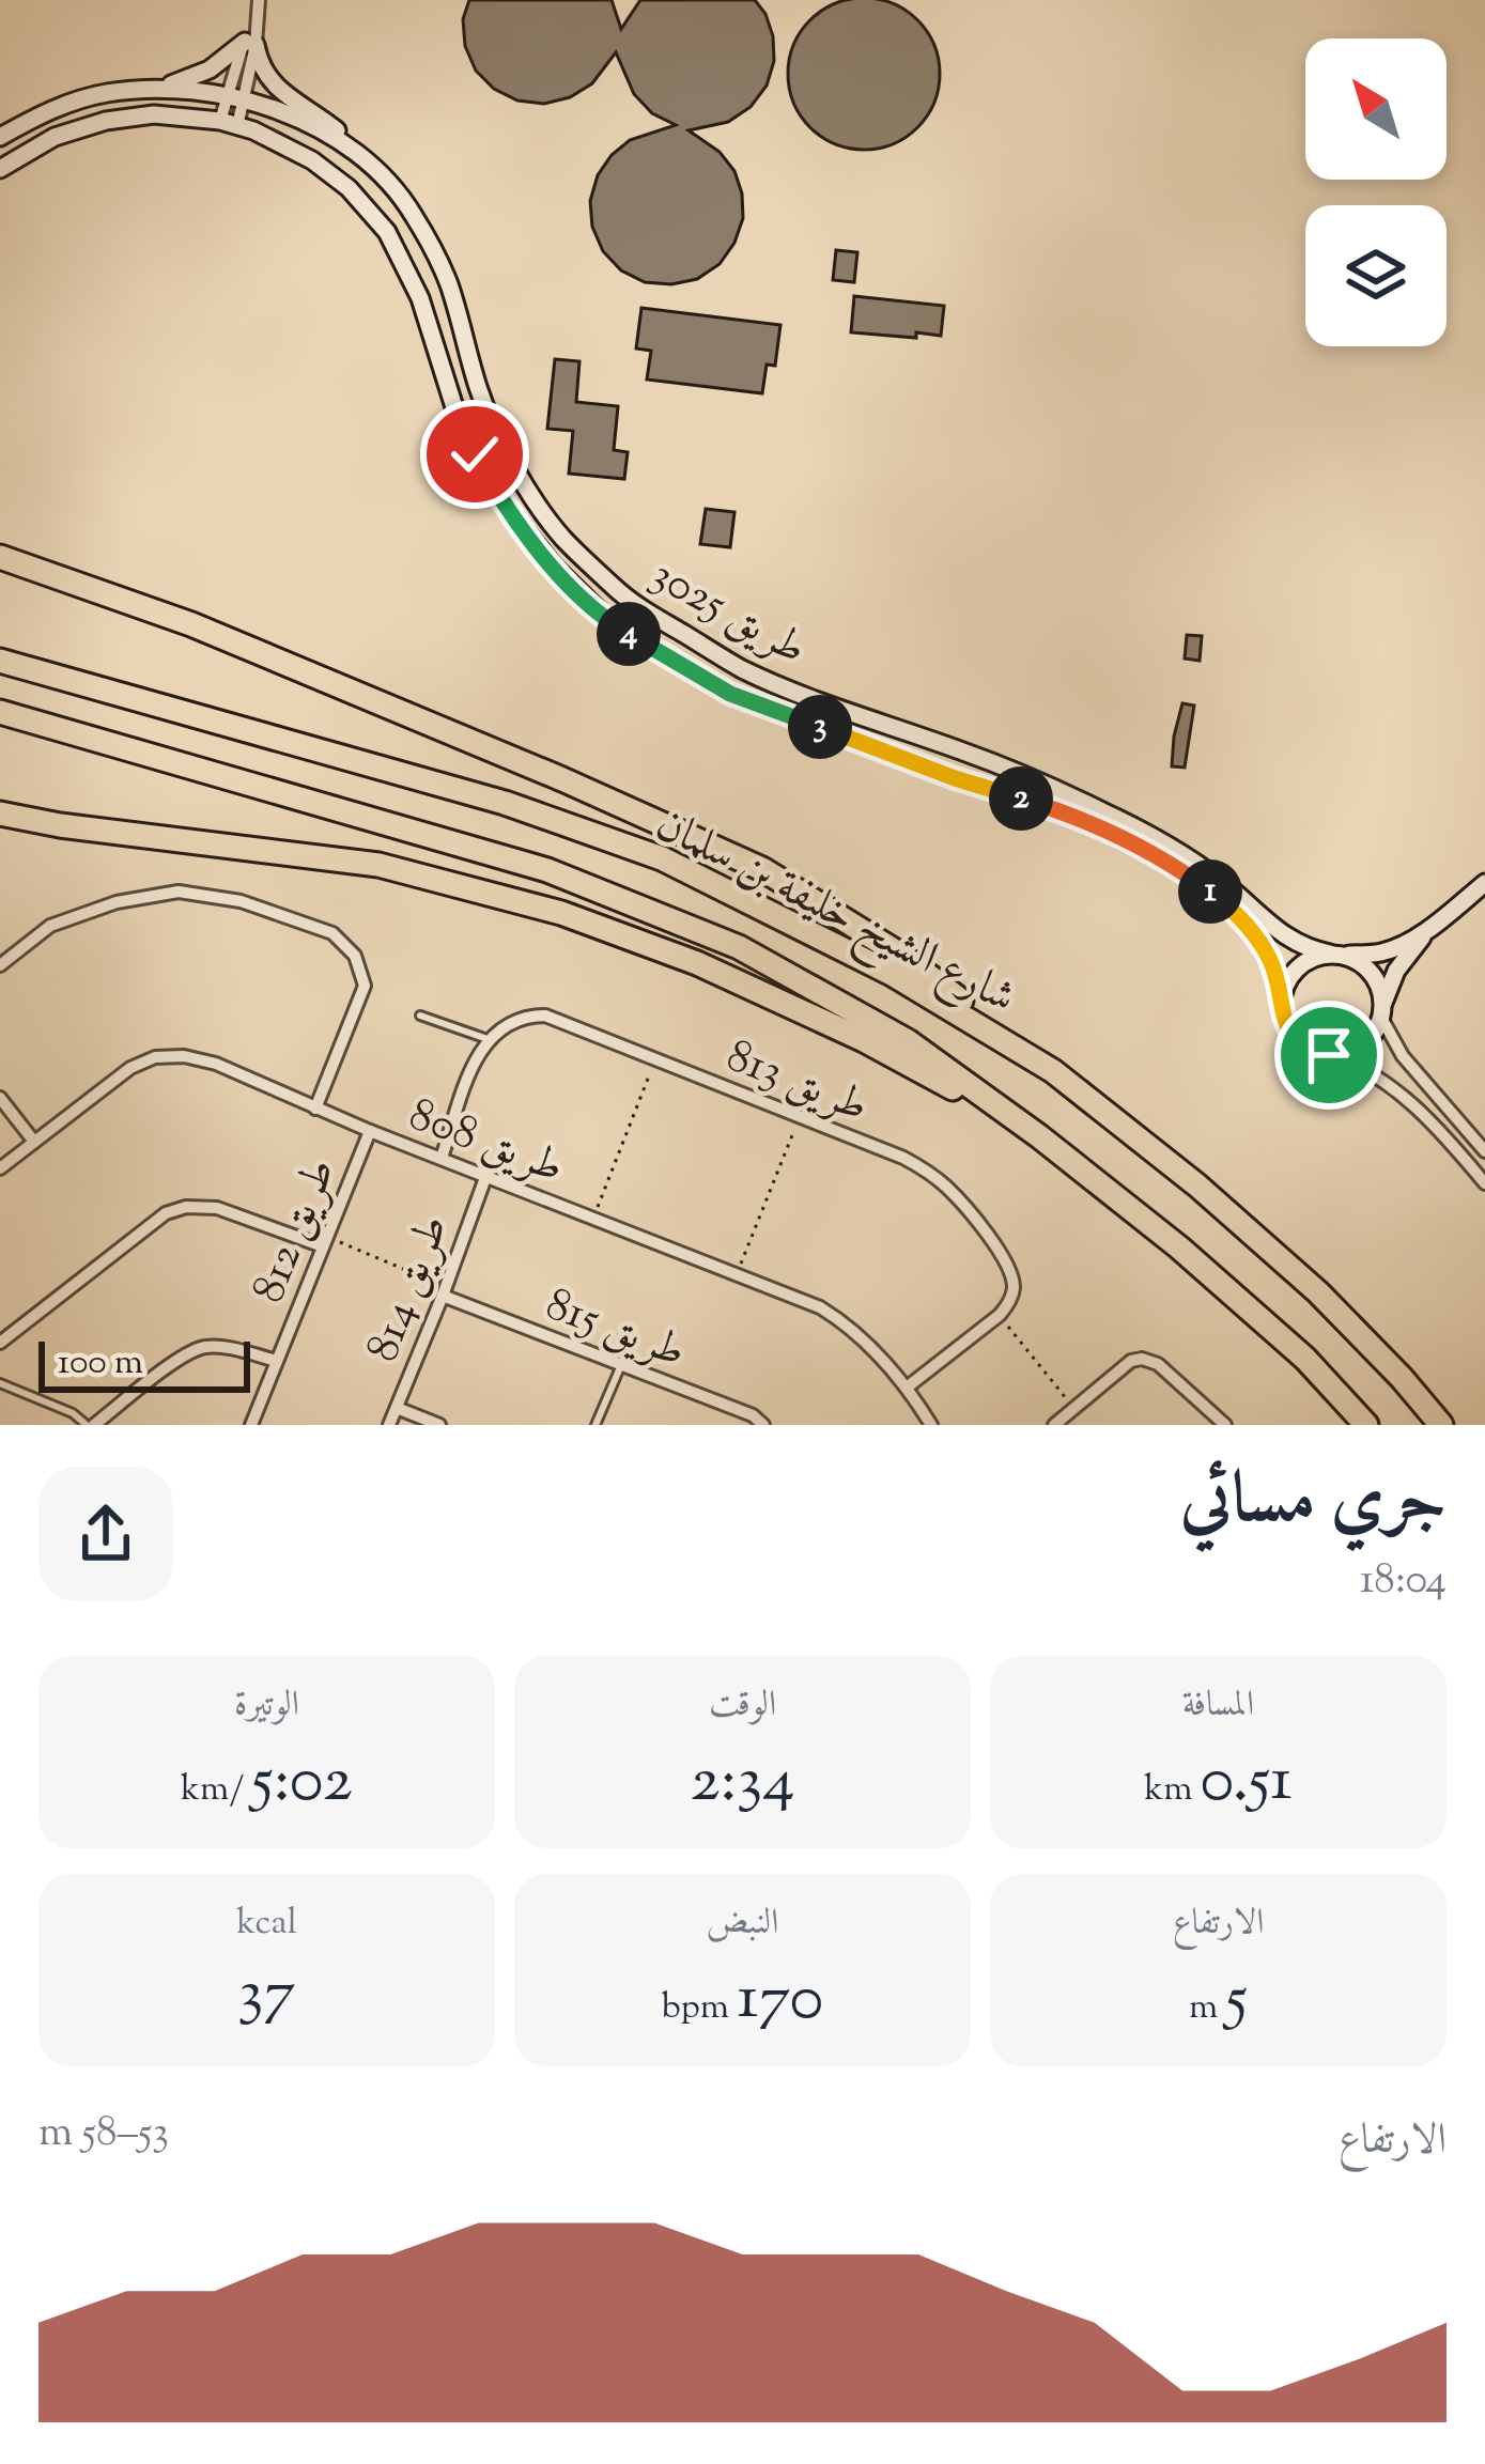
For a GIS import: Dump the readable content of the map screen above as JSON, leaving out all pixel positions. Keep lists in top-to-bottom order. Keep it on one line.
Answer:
{"streets":{"highway":["شارع الشيخ خليفة بن سلمان"],"street":["طريق 3025","طريق 813","طريق 808","طريق 812","طريق 814","طريق 815"]},"crossings":[["طريق 808","طريق 812"],["طريق 808","طريق 814"],["طريق 814","طريق 815"]],"scale_bar":"100 m","north":"top left","page":{"pins":["4","3","2","1"],"scale":"100 m","heading":["جري مسائي","18:04"],"stats":[["المسافة","0.51 km"],["الوقت","2:34"],["الوتيرة","5:02 /km"],["الارتفاع","5 m"],["النبض","170 bpm"],["kcal","37"]],"chart":["الارتفاع","53–58 m"]}}
